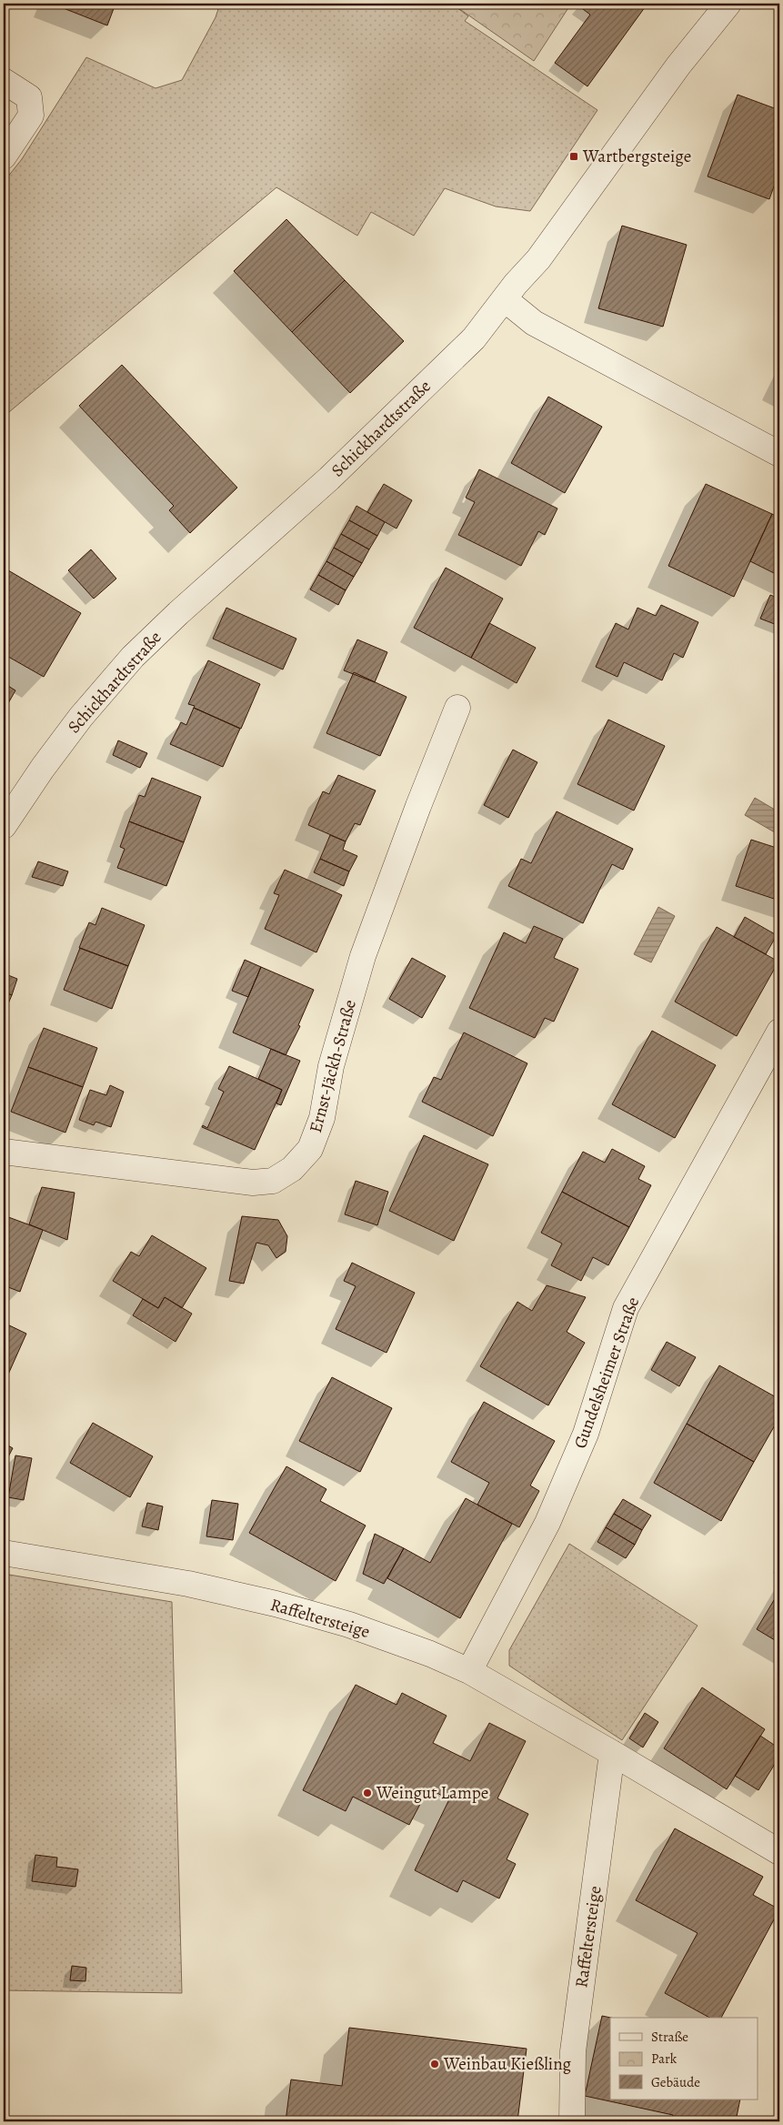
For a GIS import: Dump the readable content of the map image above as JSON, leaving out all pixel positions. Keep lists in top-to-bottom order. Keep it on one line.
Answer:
{"streets":{"street":["Schickhardtstraße","Ernst-Jäckh-Straße","Gundelsheimer Straße","Raffeltersteige"]},"crossings":[["Gundelsheimer Straße","Raffeltersteige"]],"places":{"transit":["Wartbergsteige"],"other":["Weingut Lampe","Weinbau Kießling"]},"legend":["Straße","Park","Gebäude"]}
